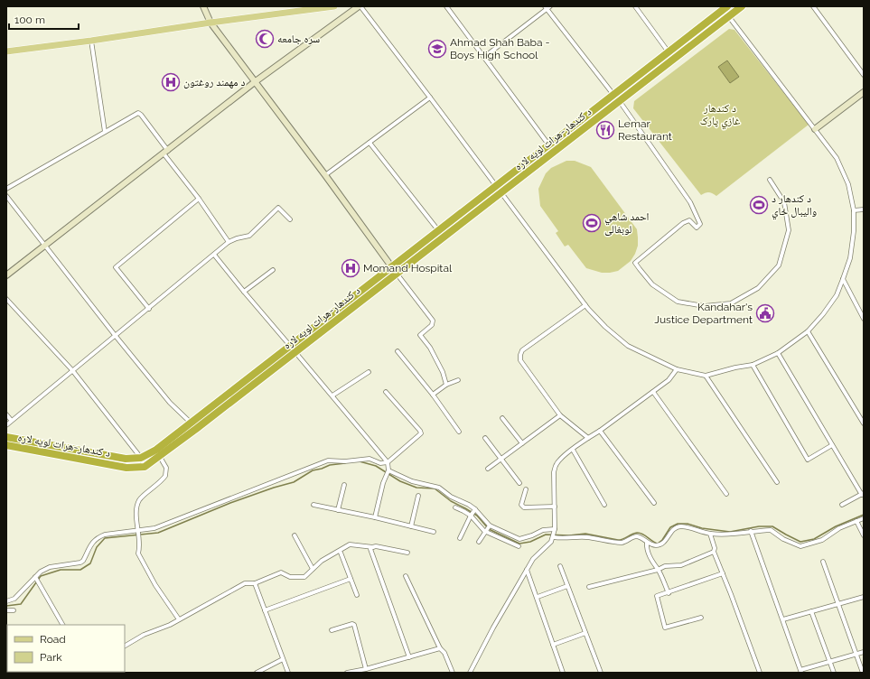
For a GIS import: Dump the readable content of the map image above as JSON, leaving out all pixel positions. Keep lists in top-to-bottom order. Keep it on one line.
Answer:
{"streets":{"highway":["د کندهار-هرات لويه لاره"]},"parks":["د کندهار غازي پارک"],"places":{"mosque":["سره جامعه"],"school or university":["Ahmad Shah Baba - Boys High School"],"hospital":["د مهمند روغتون","Momand Hospital"],"restaurant":["Lemar Restaurant"],"sports":["د کندهار د واليبال ځاي","احمد شاهي لوبغالی"],"public building":["Kandahar's Justice Department"]},"legend":["Road","Park"],"scale_bar":"100 m"}
